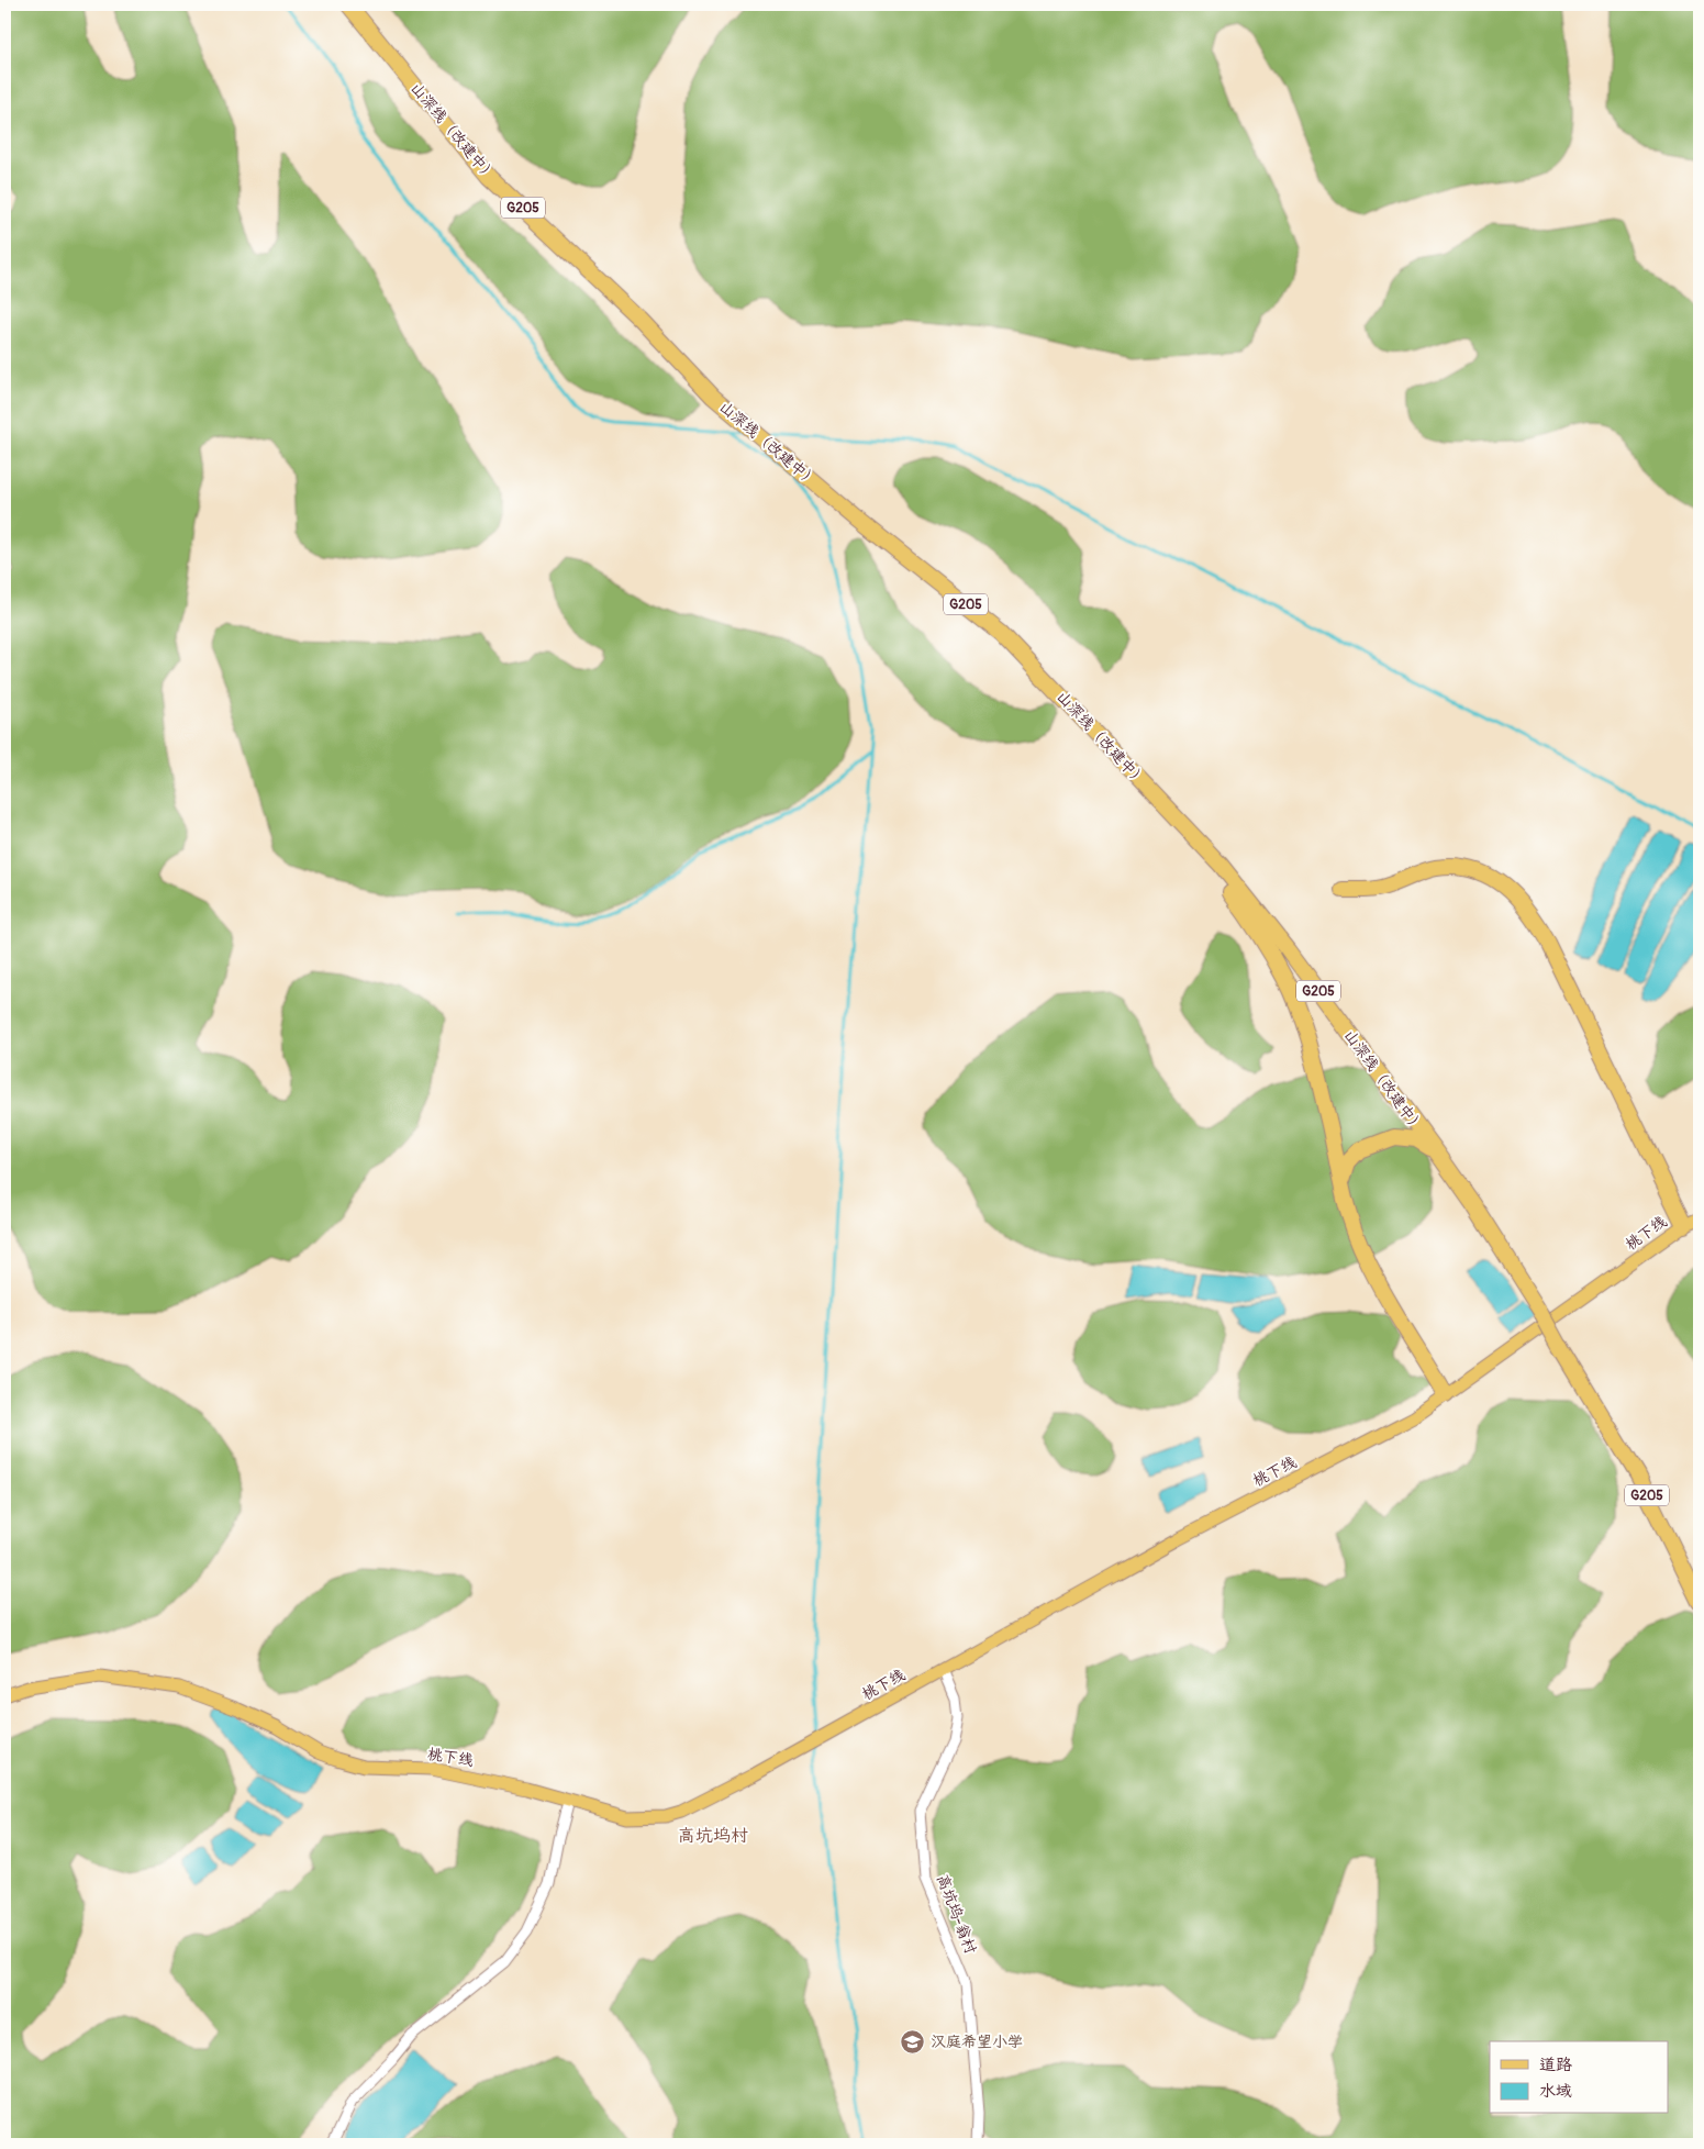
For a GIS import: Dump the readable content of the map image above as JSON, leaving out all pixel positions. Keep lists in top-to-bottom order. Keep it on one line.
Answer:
{"streets":{"highway":["山深线（改建中）","G205"],"main road":["桃下线"],"street":["高坑坞-翁村"]},"crossings":[["桃下线","高坑坞-翁村"]],"districts":["高坑坞村"],"places":{"school or university":["汉庭希望小学"]},"legend":["道路","水域"]}
